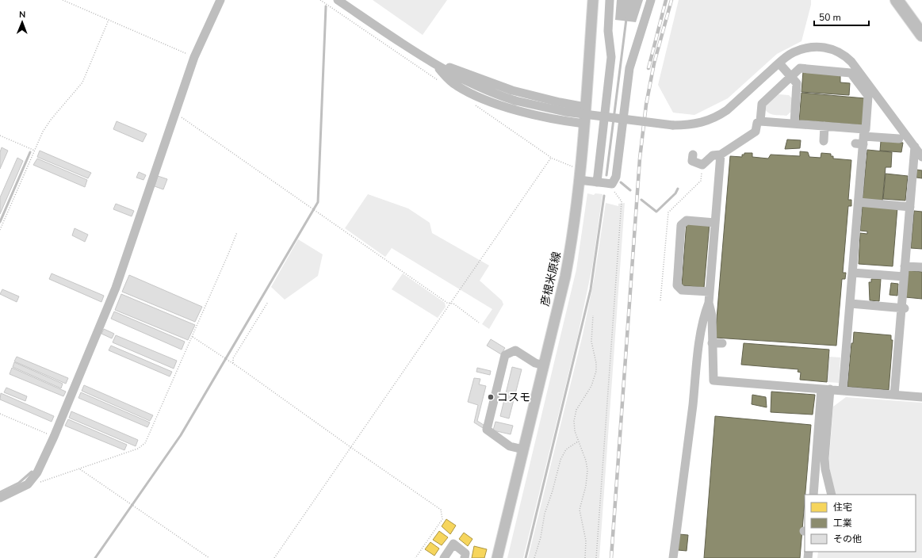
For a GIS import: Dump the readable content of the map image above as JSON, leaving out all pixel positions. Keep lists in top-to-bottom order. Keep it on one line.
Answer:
{"streets":{"main road":["彦根米原線"]},"places":["コスモ"],"legend":["住宅","工業","その他"],"scale_bar":"50 m","north":"top"}
